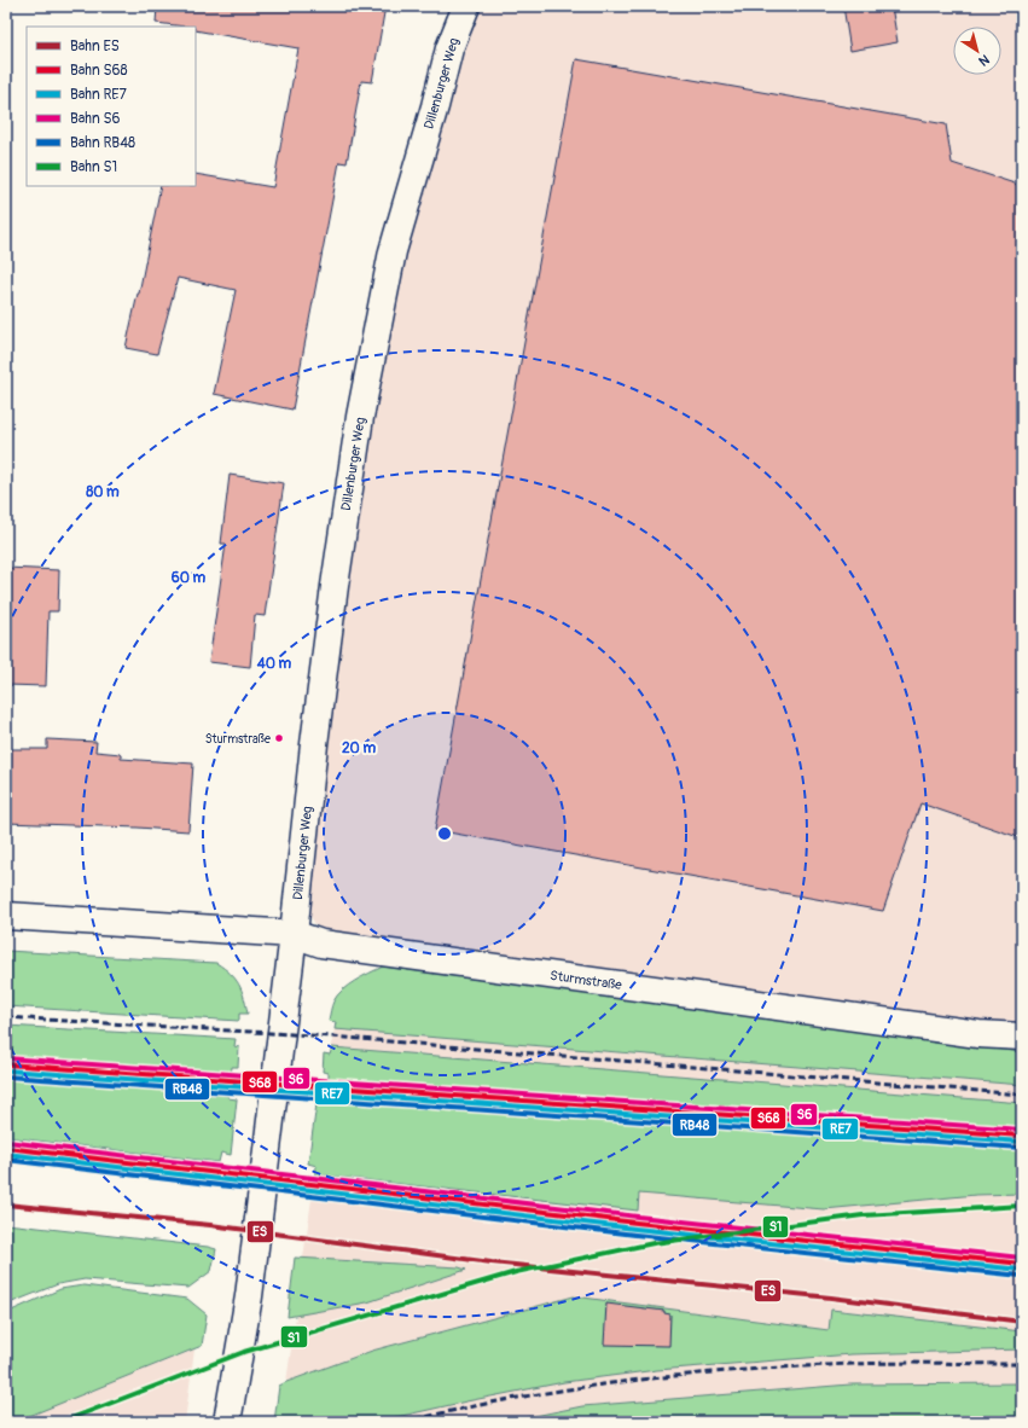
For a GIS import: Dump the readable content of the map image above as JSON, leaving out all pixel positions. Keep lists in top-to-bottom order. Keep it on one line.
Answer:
{"streets":{"street":["Dillenburger Weg","Sturmstraße"]},"crossings":[["Dillenburger Weg","Sturmstraße"]],"places":["Sturmstraße"],"lines":["rail line S6","rail line S68","rail line RE7","rail line RB48","rail line ES","rail line S1"],"legend":["Bahn ES","Bahn S68","Bahn RE7","Bahn S6","Bahn RB48","Bahn S1"],"north":"bottom right","rings":["80 m","60 m","40 m","20 m"]}
